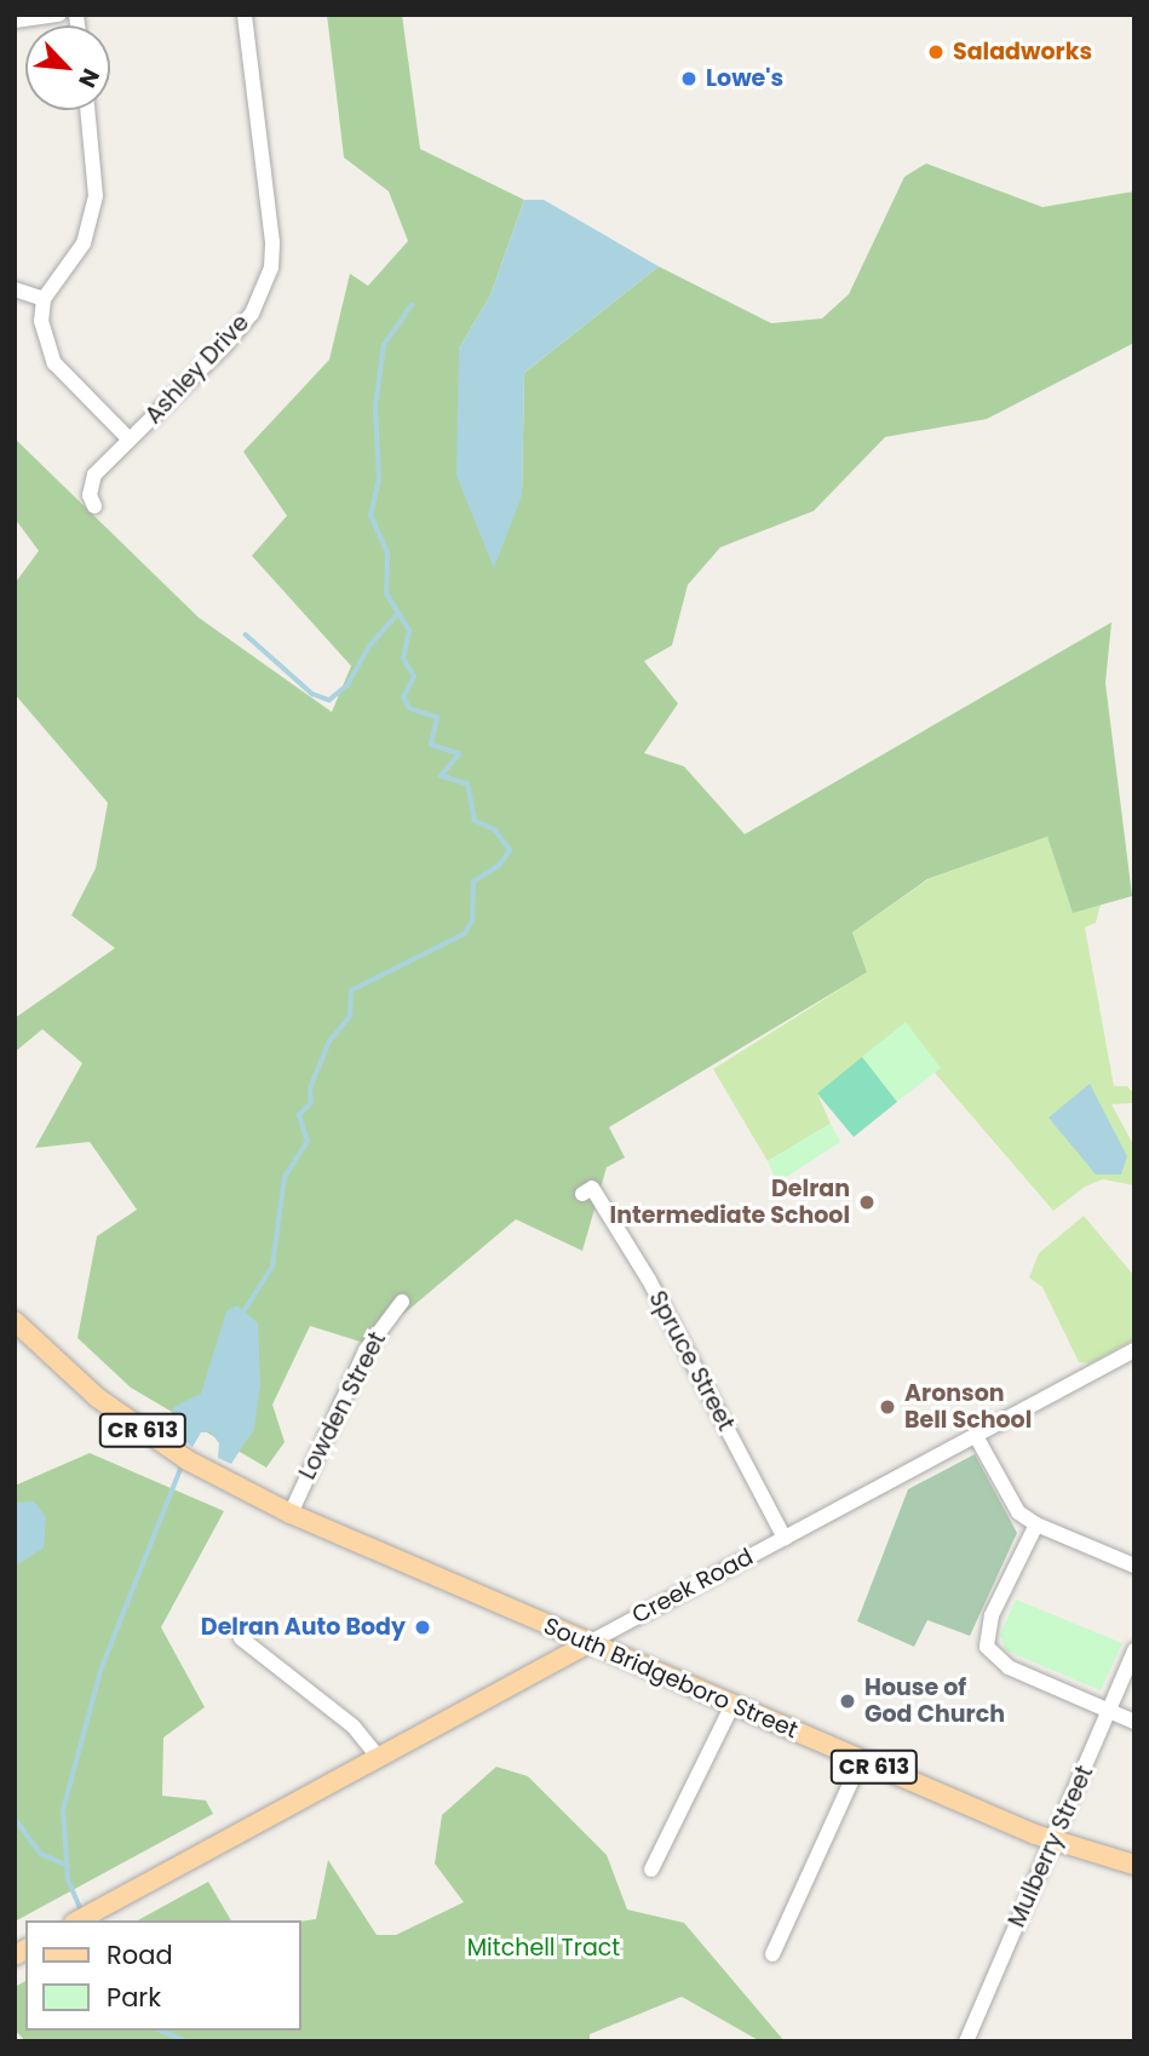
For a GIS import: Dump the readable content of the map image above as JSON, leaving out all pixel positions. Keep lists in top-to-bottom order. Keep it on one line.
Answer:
{"streets":{"main road":["CR 613","Creek Road","South Bridgeboro Street"],"street":["Ashley Drive","Spruce Street","Lowden Street","Mulberry Street"]},"crossings":[["Spruce Street","Creek Road"],["Lowden Street","CR 613"],["Lowden Street","South Bridgeboro Street"],["CR 613","South Bridgeboro Street"],["Creek Road","South Bridgeboro Street"],["South Bridgeboro Street","Mulberry Street"]],"parks":["Mitchell Tract"],"places":["Saladworks","Lowe's","Delran Intermediate School","Aronson Bell School","Delran Auto Body","House of God Church"],"legend":["Road","Park"],"north":"bottom right"}
